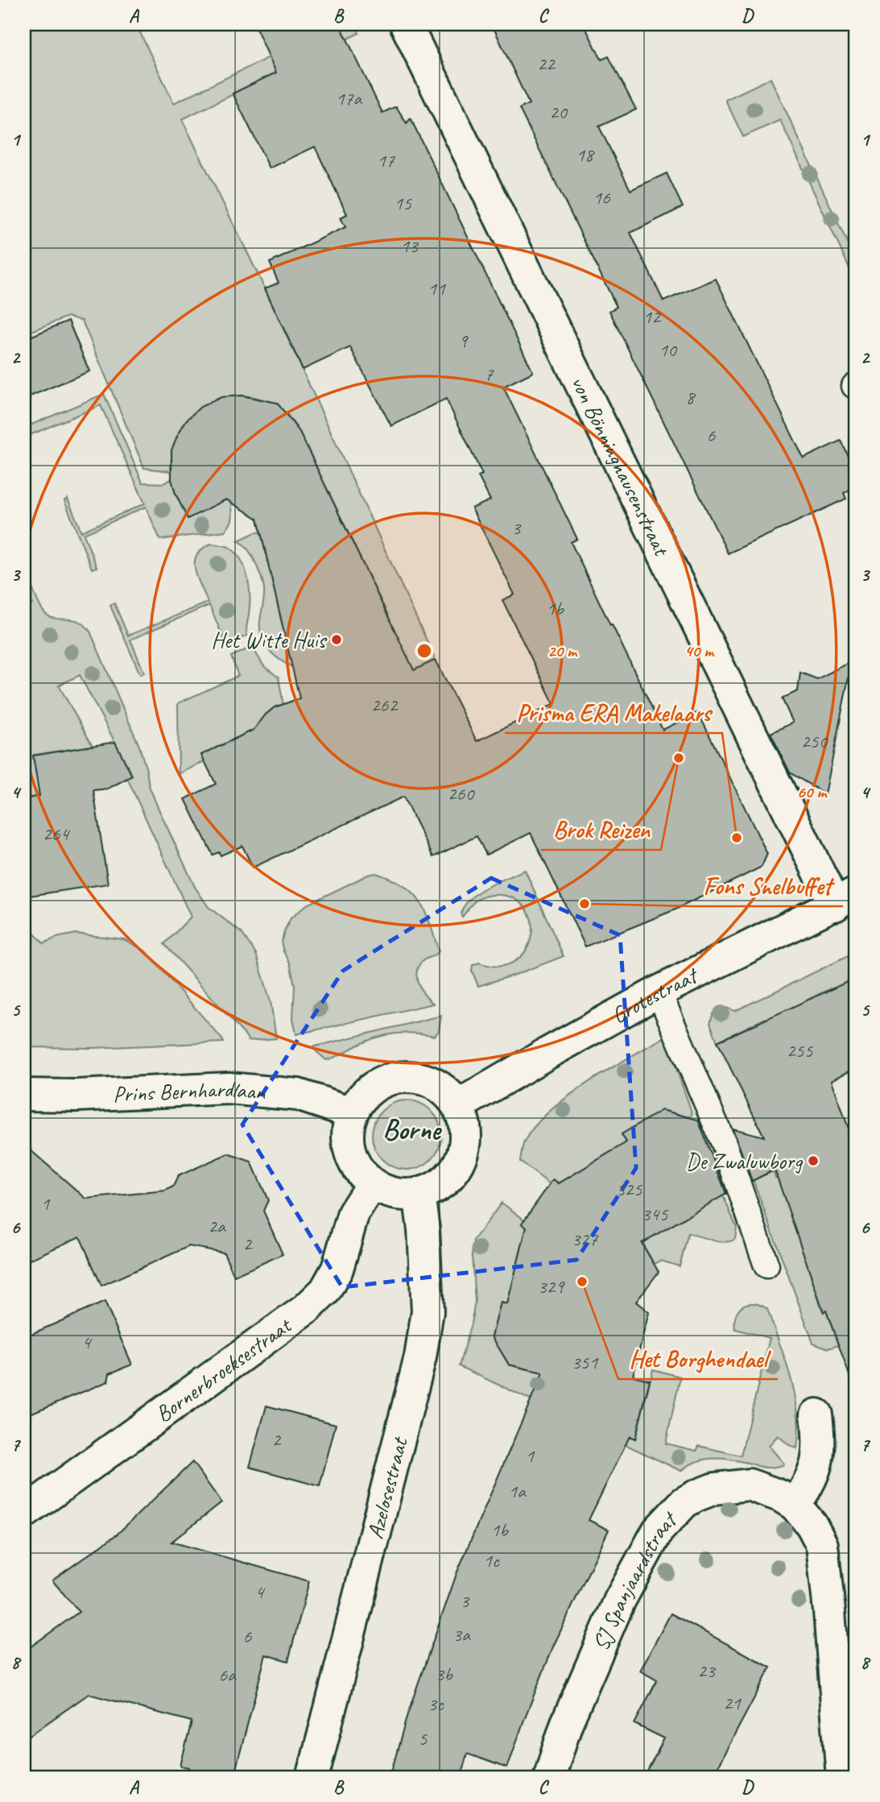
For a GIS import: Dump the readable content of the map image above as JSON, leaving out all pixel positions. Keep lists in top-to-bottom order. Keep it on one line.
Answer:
{"streets":{"street":["von Bönninghausenstraat","Grotestraat","Prins Bernhardlaan","Bornerbroeksestraat","Azelosestraat","SJ Spanjaardstraat"]},"crossings":[["von Bönninghausenstraat","Grotestraat"],["Grotestraat","Prins Bernhardlaan"],["Grotestraat","Bornerbroeksestraat"],["Grotestraat","Azelosestraat"],["Prins Bernhardlaan","Bornerbroeksestraat"],["Prins Bernhardlaan","Azelosestraat"],["Bornerbroeksestraat","Azelosestraat"]],"districts":["Borne"],"places":["Het Witte Huis","Brok Reizen","Prisma ERA Makelaars","Fons Snelbuffet","De Zwaluwborg","Het Borghendael"],"house_numbers":["22","17a","20","18","17","16","15","13","11","12","9","10","7","8","6","3","1b","262","250","260","264","255","325","1","345","2a","327","2","329","4","351","2","1","1a","1b","1c","4","3","3a","6","23","3b","6a","21","3c","5"],"grid":{"columns":["A","B","C","D"],"rows":["1","2","3","4","5","6","7","8"]},"rings":["20 m","40 m","60 m"]}
